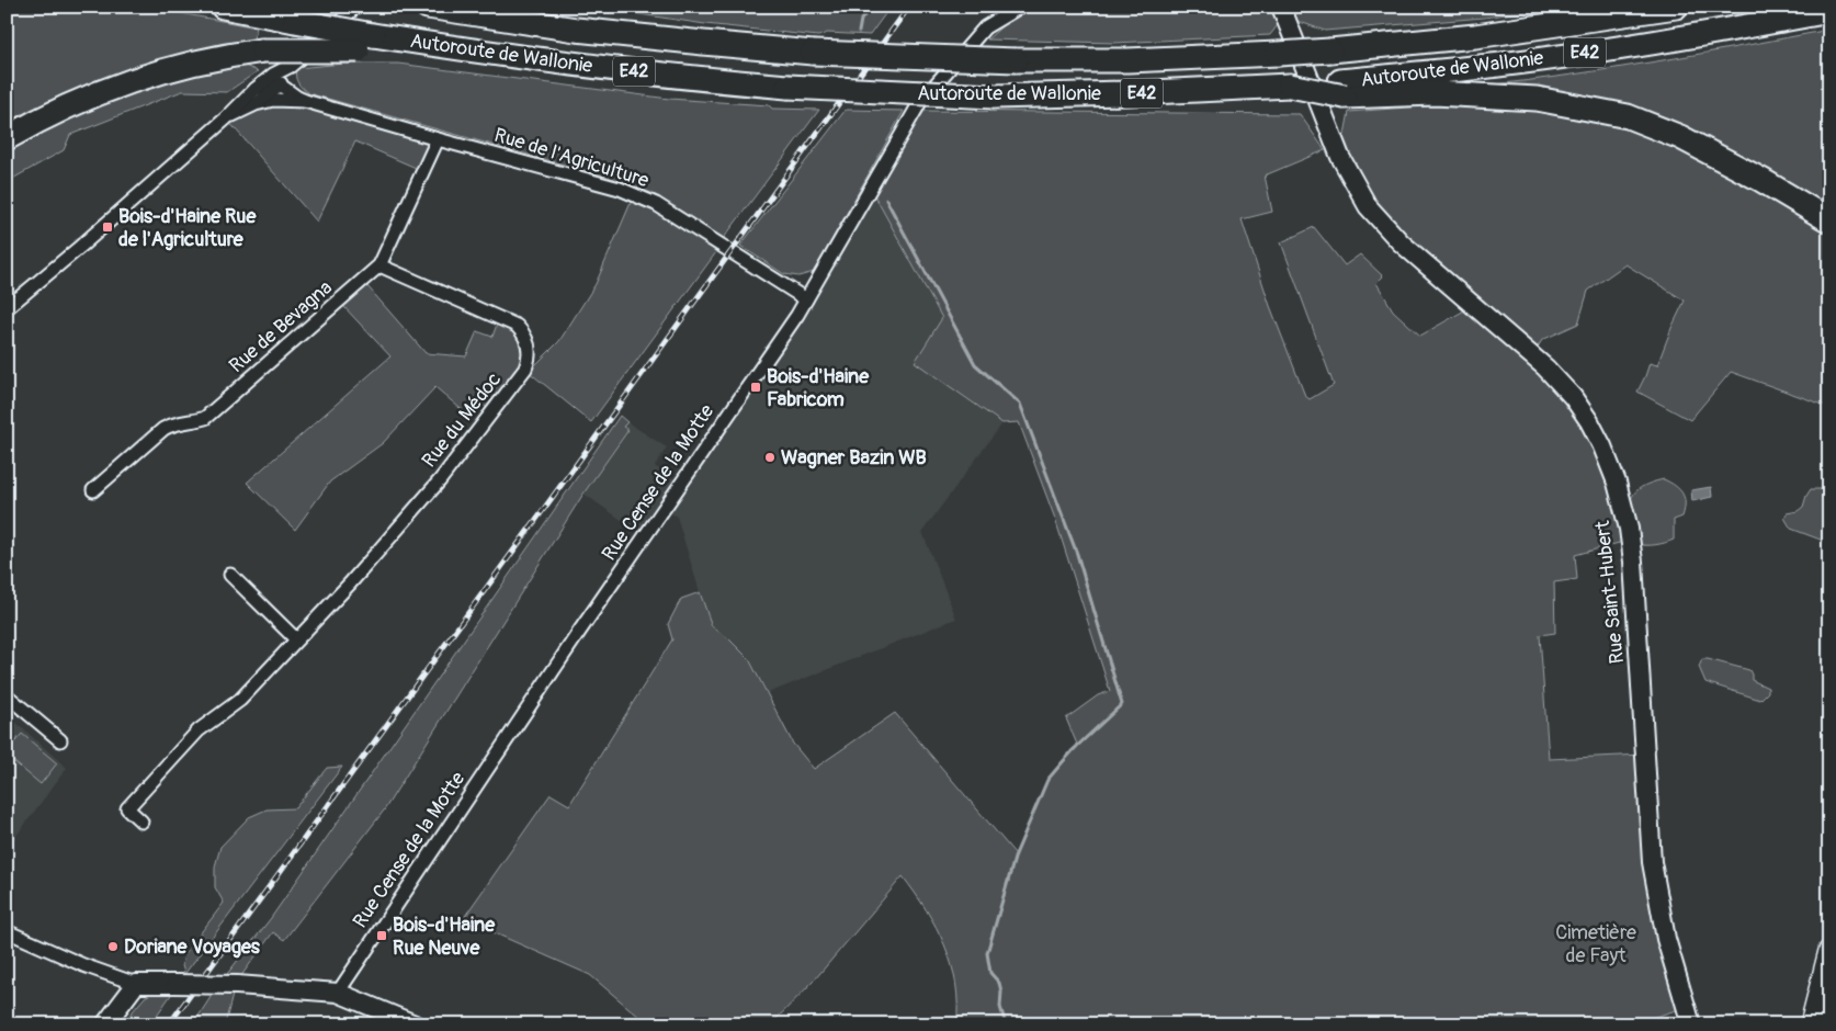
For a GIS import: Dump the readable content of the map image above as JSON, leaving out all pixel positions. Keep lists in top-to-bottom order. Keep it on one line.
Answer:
{"streets":{"highway":["E42","Autoroute de Wallonie"],"street":["Rue de l'Agriculture","Rue de Bevagna","Rue du Médoc","Rue Cense de la Motte","Rue Saint-Hubert"]},"crossings":[["Rue de l'Agriculture","Rue de Bevagna"],["Rue de l'Agriculture","Rue Cense de la Motte"],["Rue de Bevagna","Rue du Médoc"]],"parks":["Cimetière de Fayt"],"places":{"transit":["Bois-d'Haine Rue de l'Agriculture","Bois-d'Haine Fabricom","Bois-d'Haine Rue Neuve"],"other":["Wagner Bazin WB","Doriane Voyages"]}}
